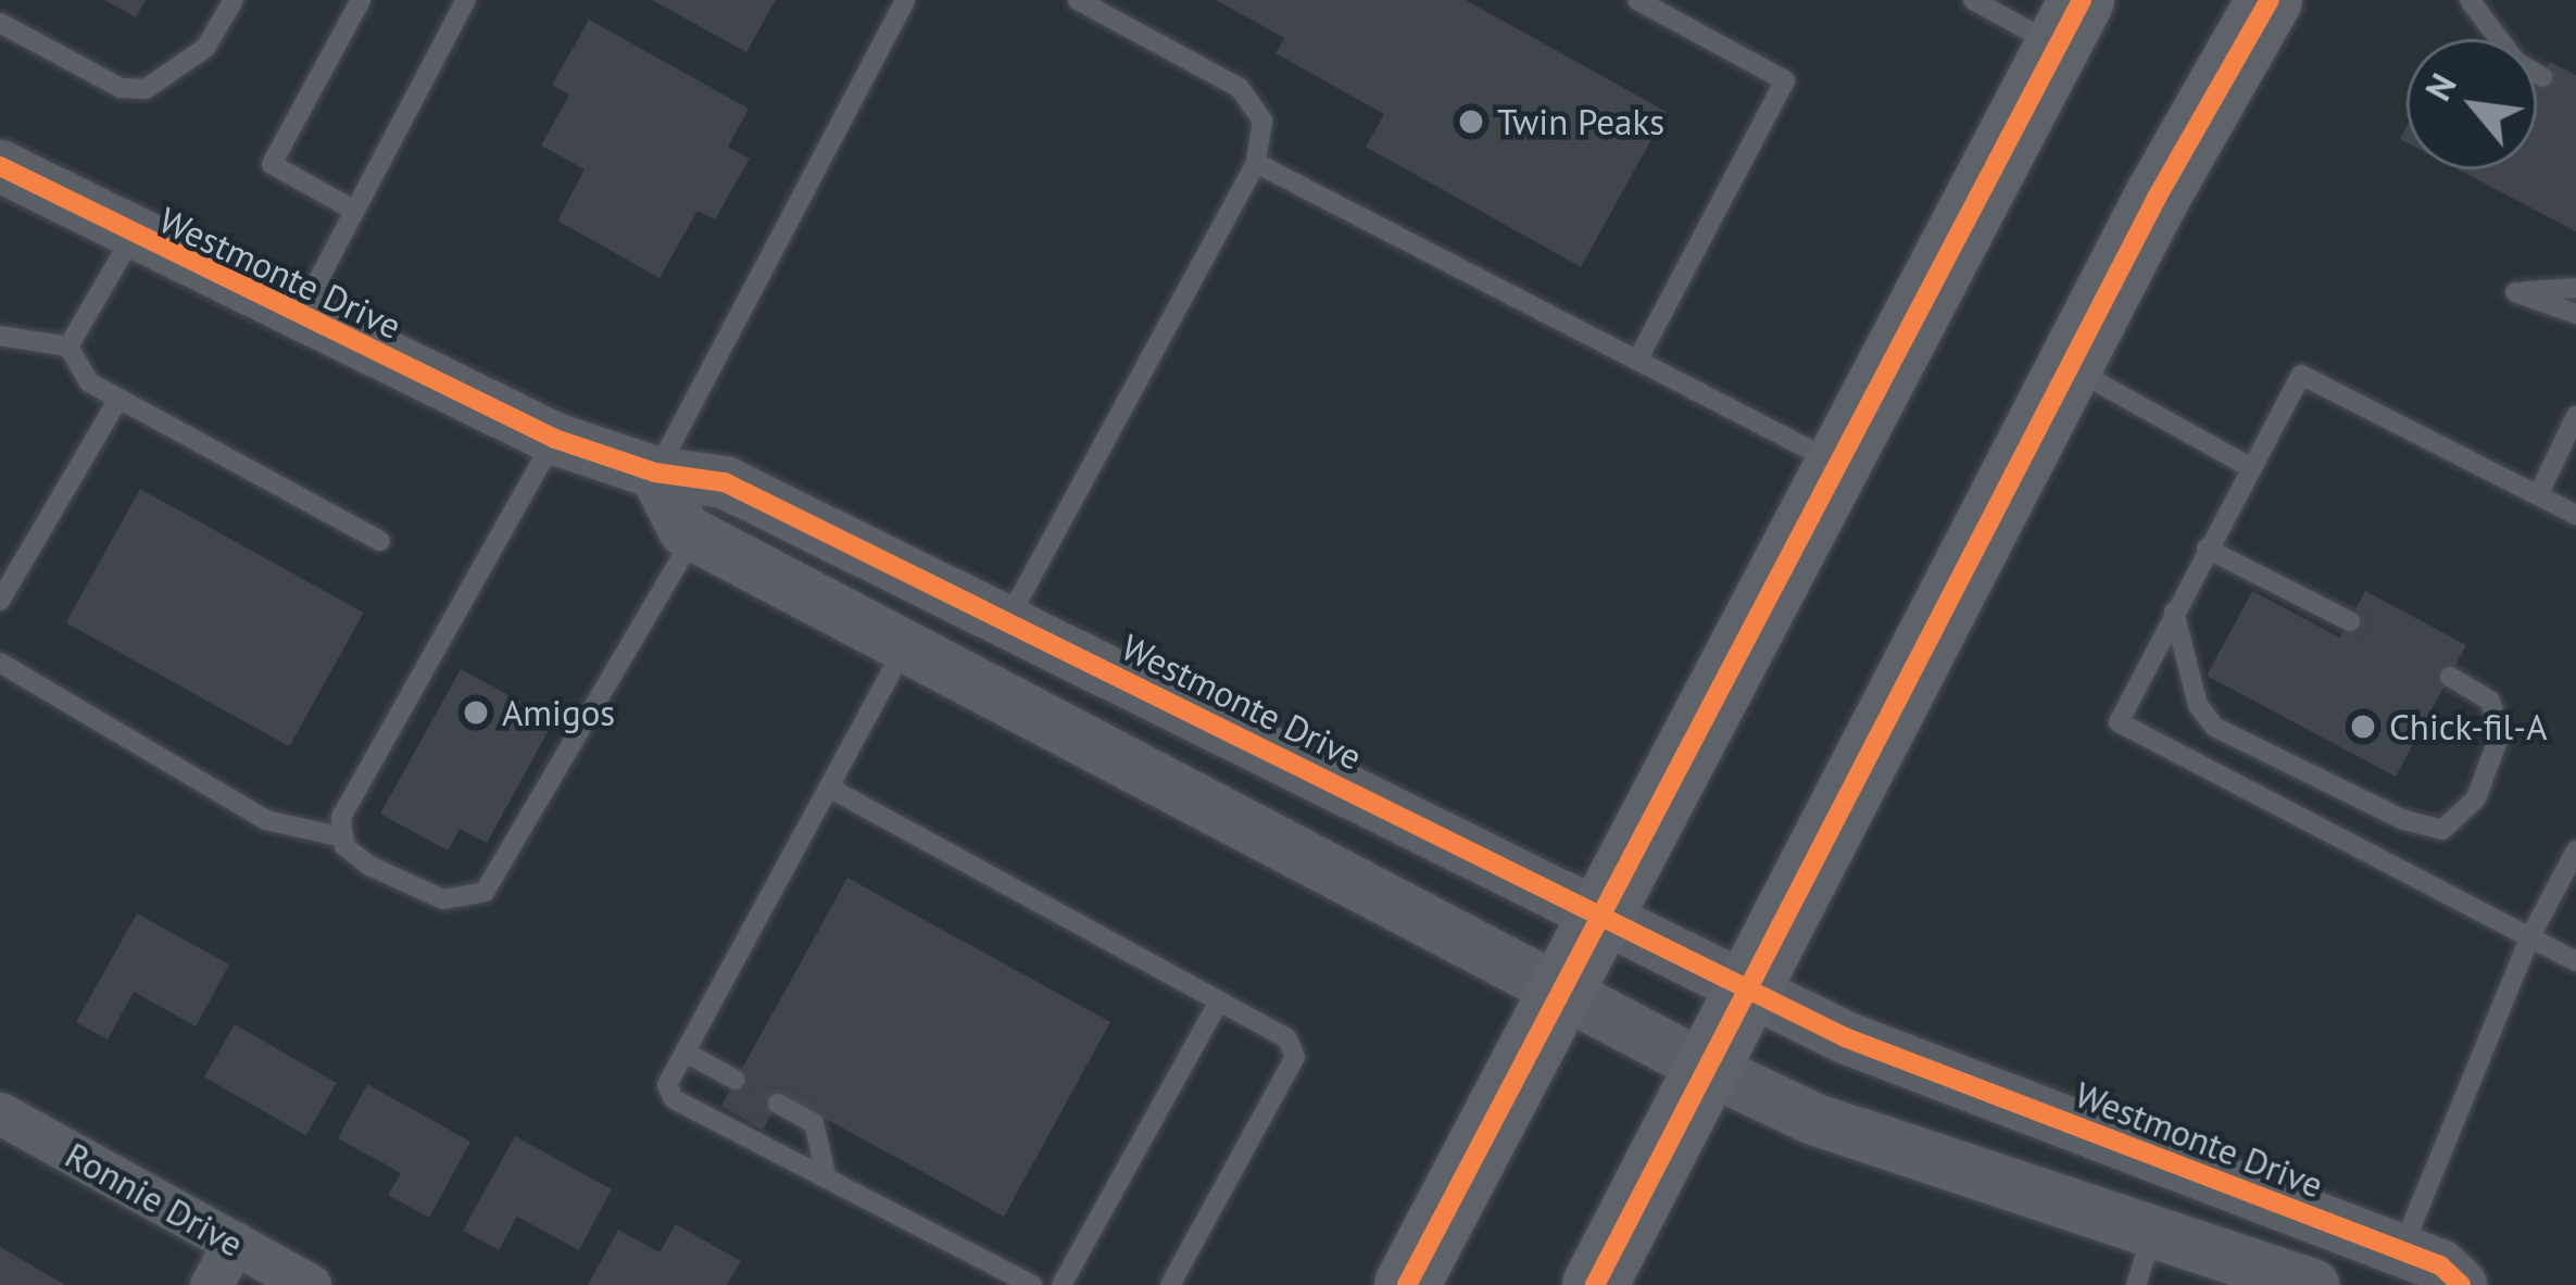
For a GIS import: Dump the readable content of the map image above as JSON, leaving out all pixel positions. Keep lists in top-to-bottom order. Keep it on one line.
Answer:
{"streets":{"street":["Westmonte Drive","Ronnie Drive"]},"places":["Twin Peaks","Amigos","Chick-fil-A"],"north":"top left"}
